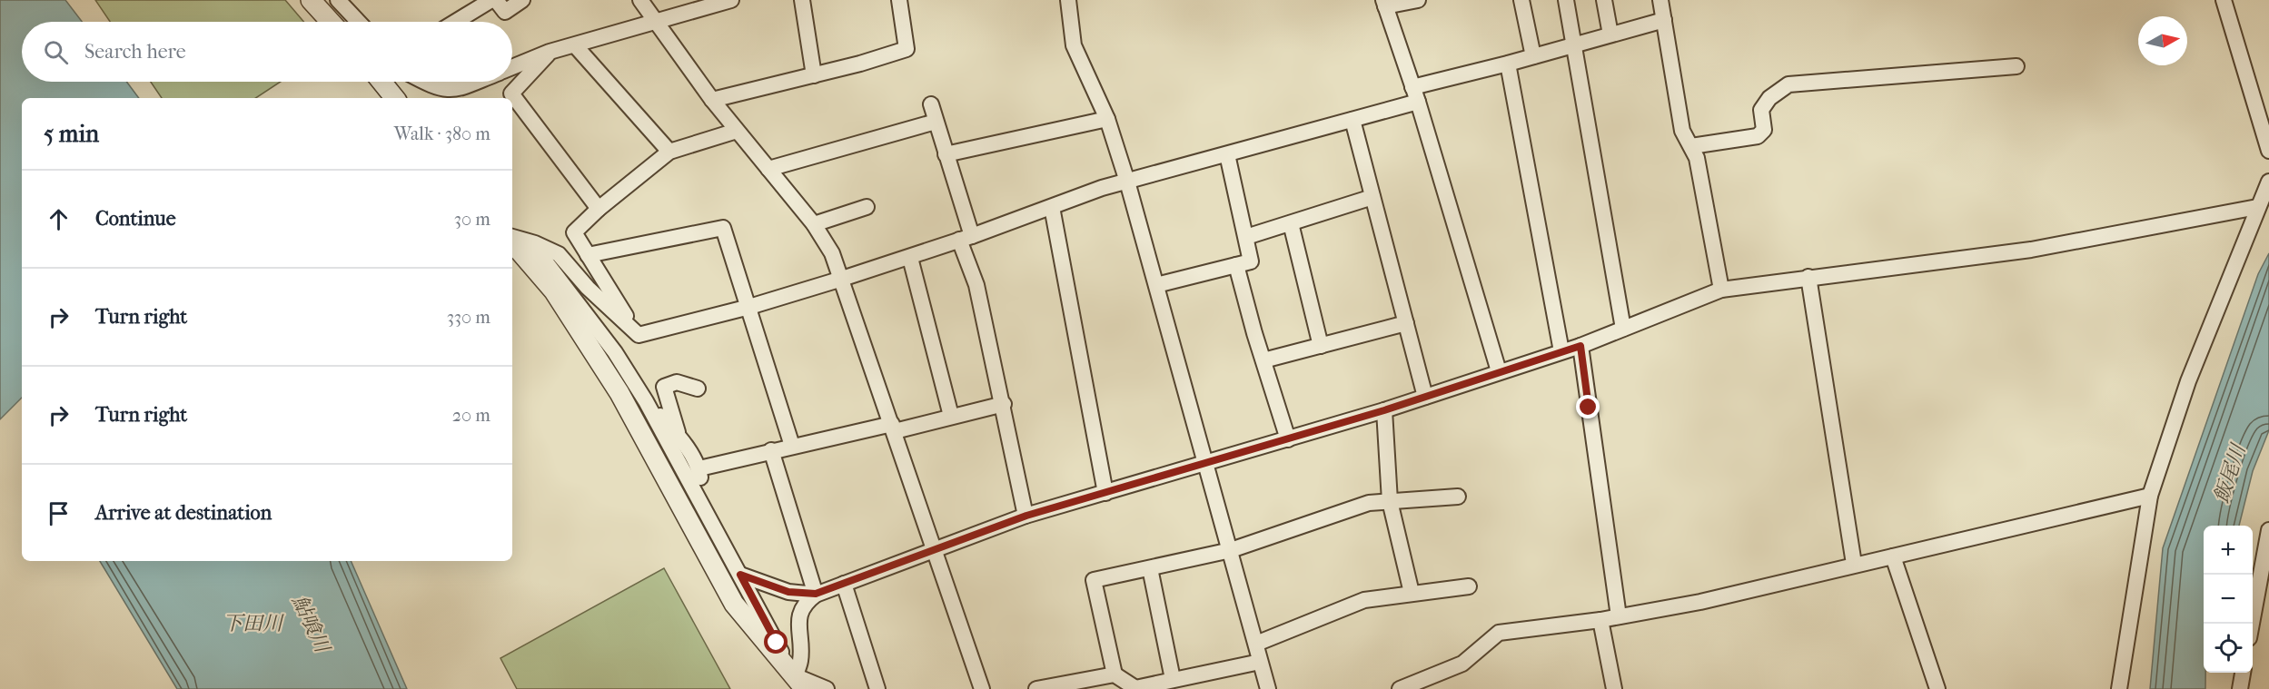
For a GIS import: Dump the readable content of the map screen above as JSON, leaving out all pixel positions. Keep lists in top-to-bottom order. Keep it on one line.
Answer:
{"water":["飯尾川","下田川","鮎喰川"],"north":"right","page":{"search":"Search here","heading":["5 min","Walk · 380 m"],"list":[["Continue","30 m"],["Turn right","330 m"],["Turn right","20 m"],"Arrive at destination"],"map_buttons":["+","−"]}}
